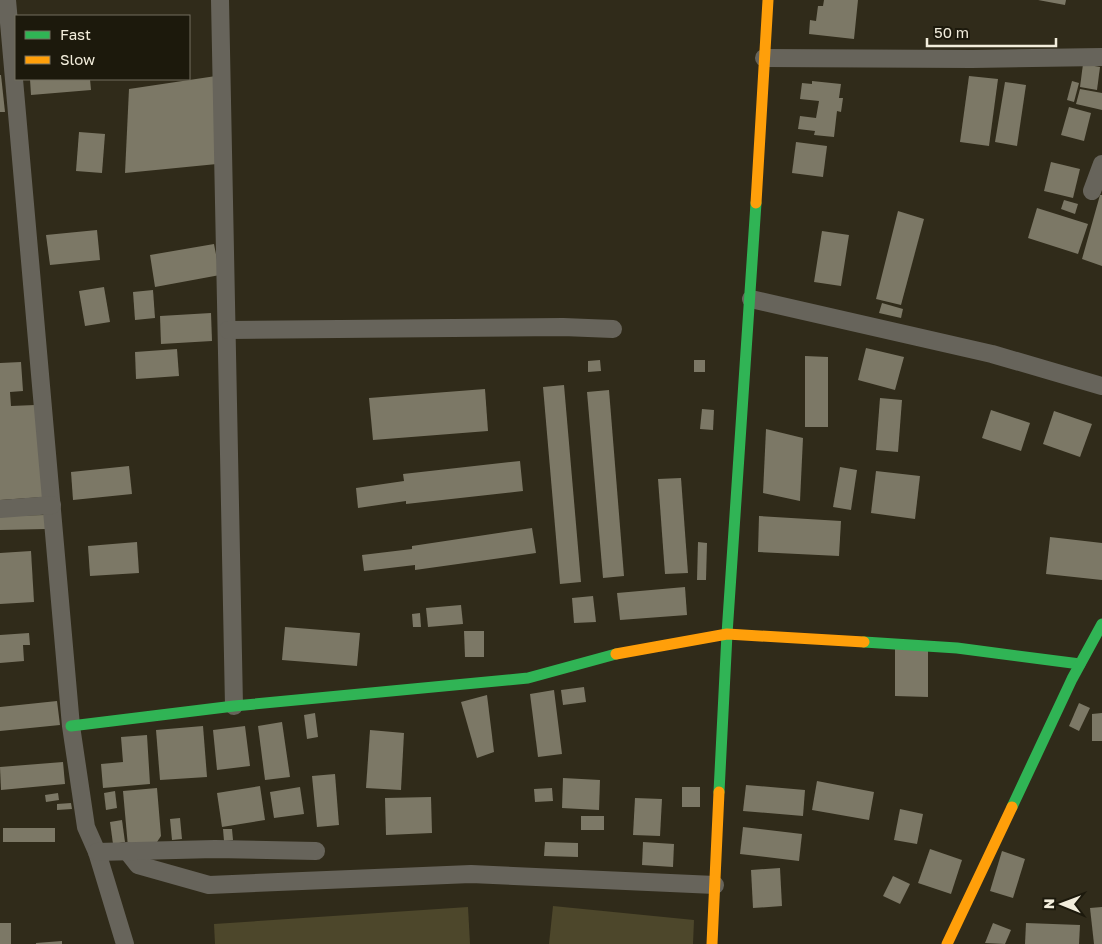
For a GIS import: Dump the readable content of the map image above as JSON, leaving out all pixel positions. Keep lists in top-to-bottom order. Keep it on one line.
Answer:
{"legend":["Fast","Slow"],"scale_bar":"50 m","north":"left"}
